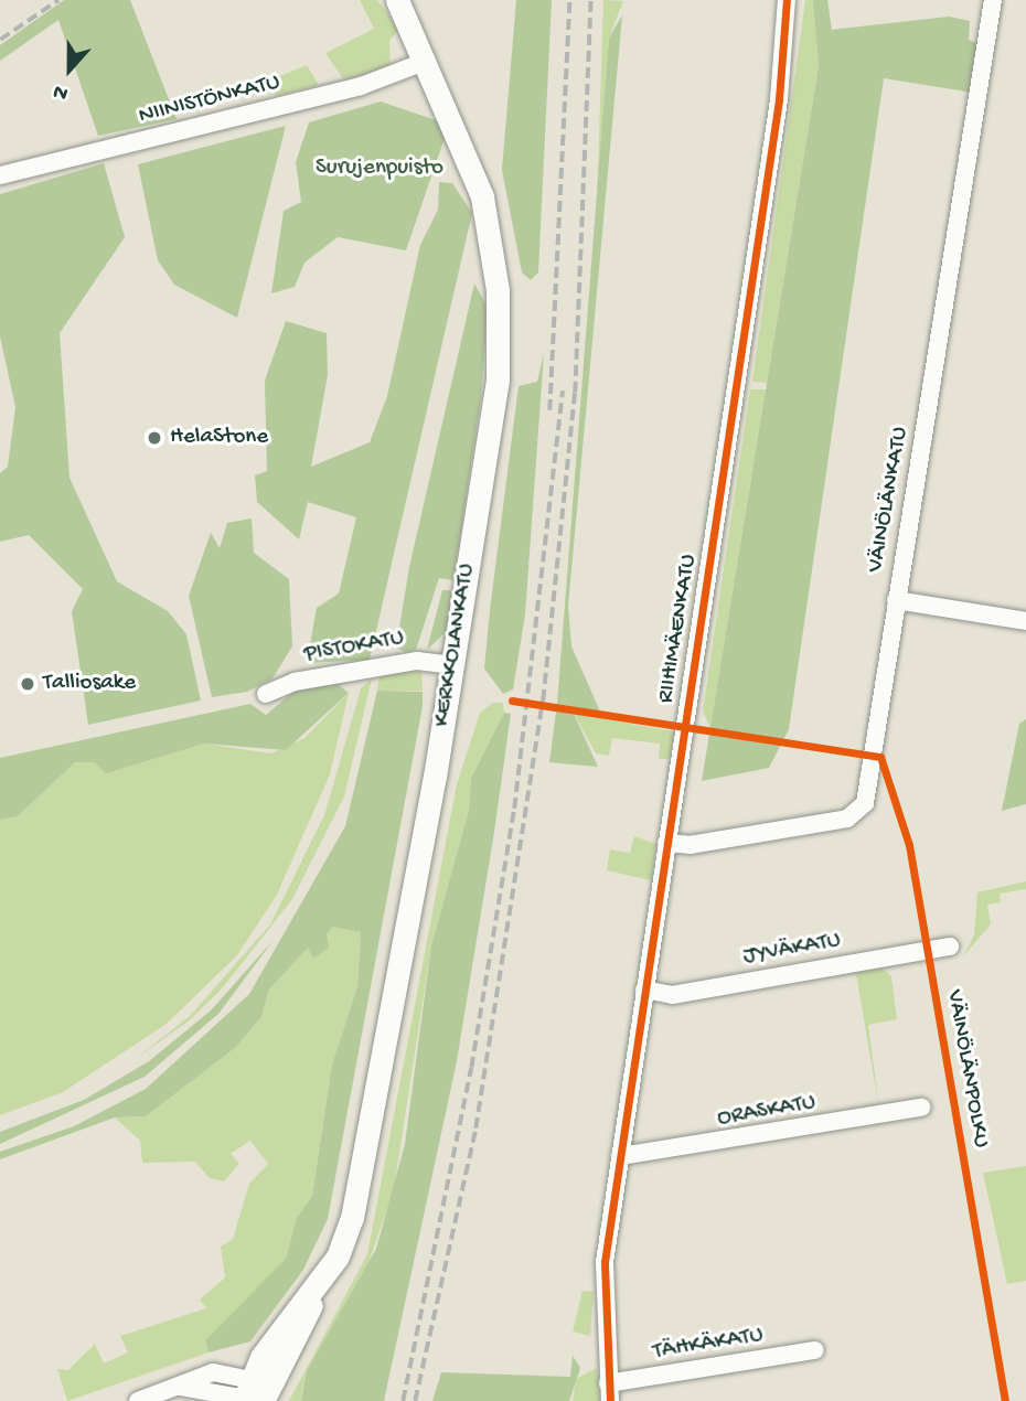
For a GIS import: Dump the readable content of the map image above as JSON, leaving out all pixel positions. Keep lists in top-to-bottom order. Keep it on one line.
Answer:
{"streets":{"main road":["KERKKOLANKATU"],"street":["NIINISTÖNKATU","VÄINÖLÄNKATU","RIIHIMÄENKATU","PISTOKATU","JYVÄKATU","ORASKATU","TÄHKÄKATU"],"cycle path":["VÄINÖLÄNPOLKU"]},"crossings":[["NIINISTÖNKATU","KERKKOLANKATU"],["VÄINÖLÄNKATU","RIIHIMÄENKATU"],["RIIHIMÄENKATU","JYVÄKATU"],["RIIHIMÄENKATU","ORASKATU"],["RIIHIMÄENKATU","TÄHKÄKATU"],["KERKKOLANKATU","PISTOKATU"]],"parks":["Surujenpuisto"],"places":["HelaStone","Talliosake"],"north":"bottom"}
